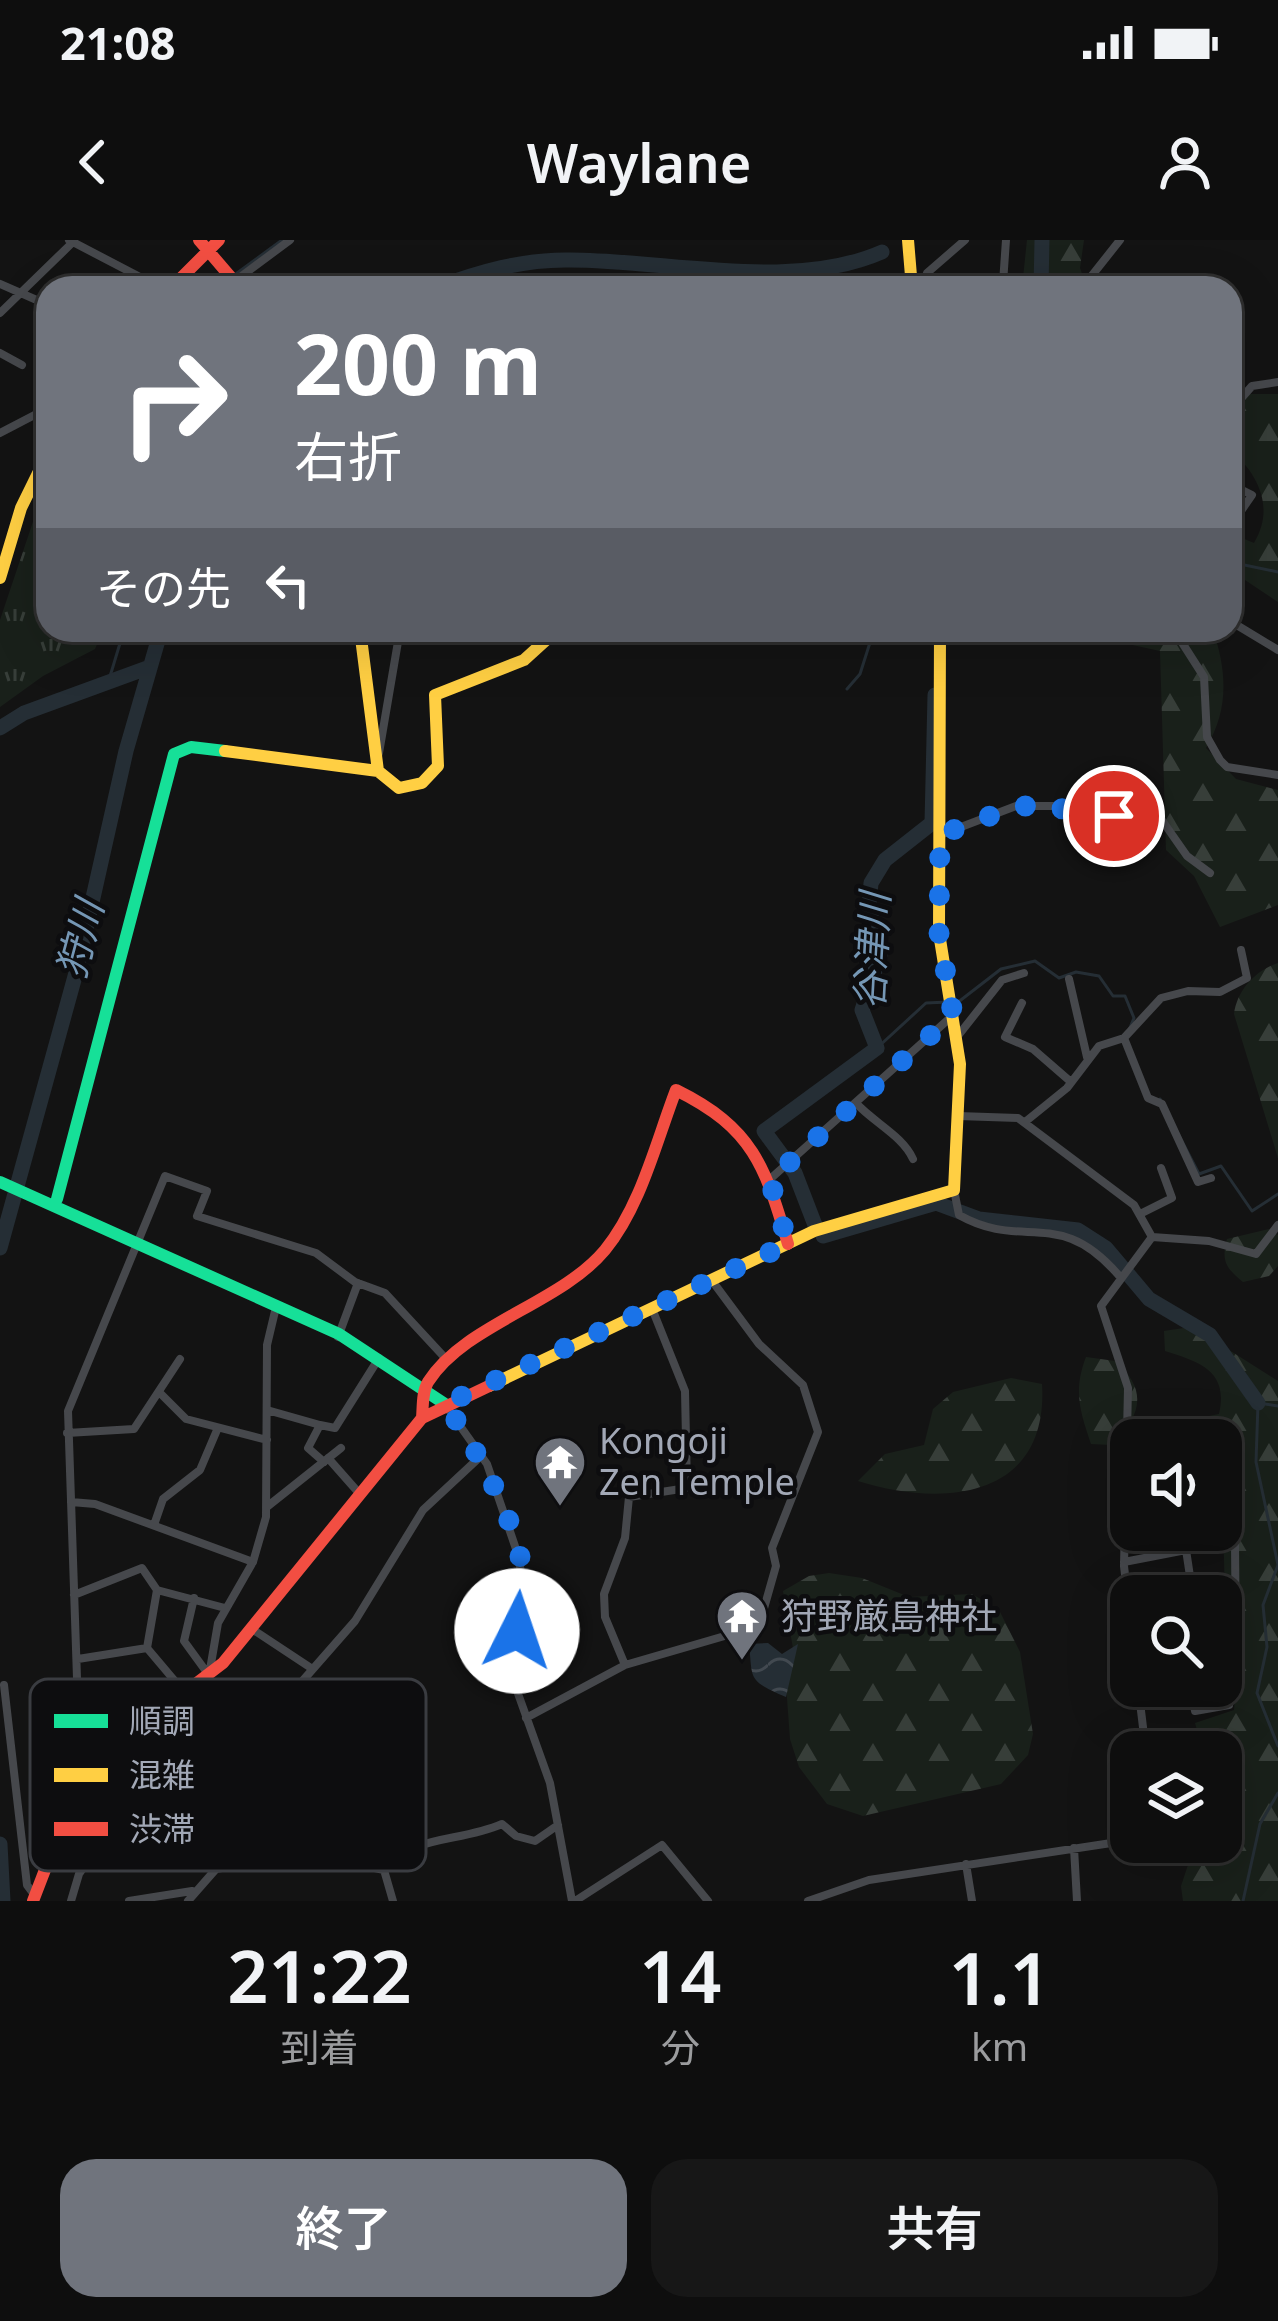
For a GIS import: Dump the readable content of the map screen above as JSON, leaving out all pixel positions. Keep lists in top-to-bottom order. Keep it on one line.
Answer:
{"water":["狩川","谷津川"],"places":{"temple":["Kongoji Zen Temple","狩野厳島神社"]},"legend":["順調","混雑","渋滞"],"page":{"status":"21:08","header":"Waylane","turn":["200 m","右折"],"then":"その先","eta":["21:22","到着","14","分","1.1","km"],"buttons":["終了","共有"]}}
